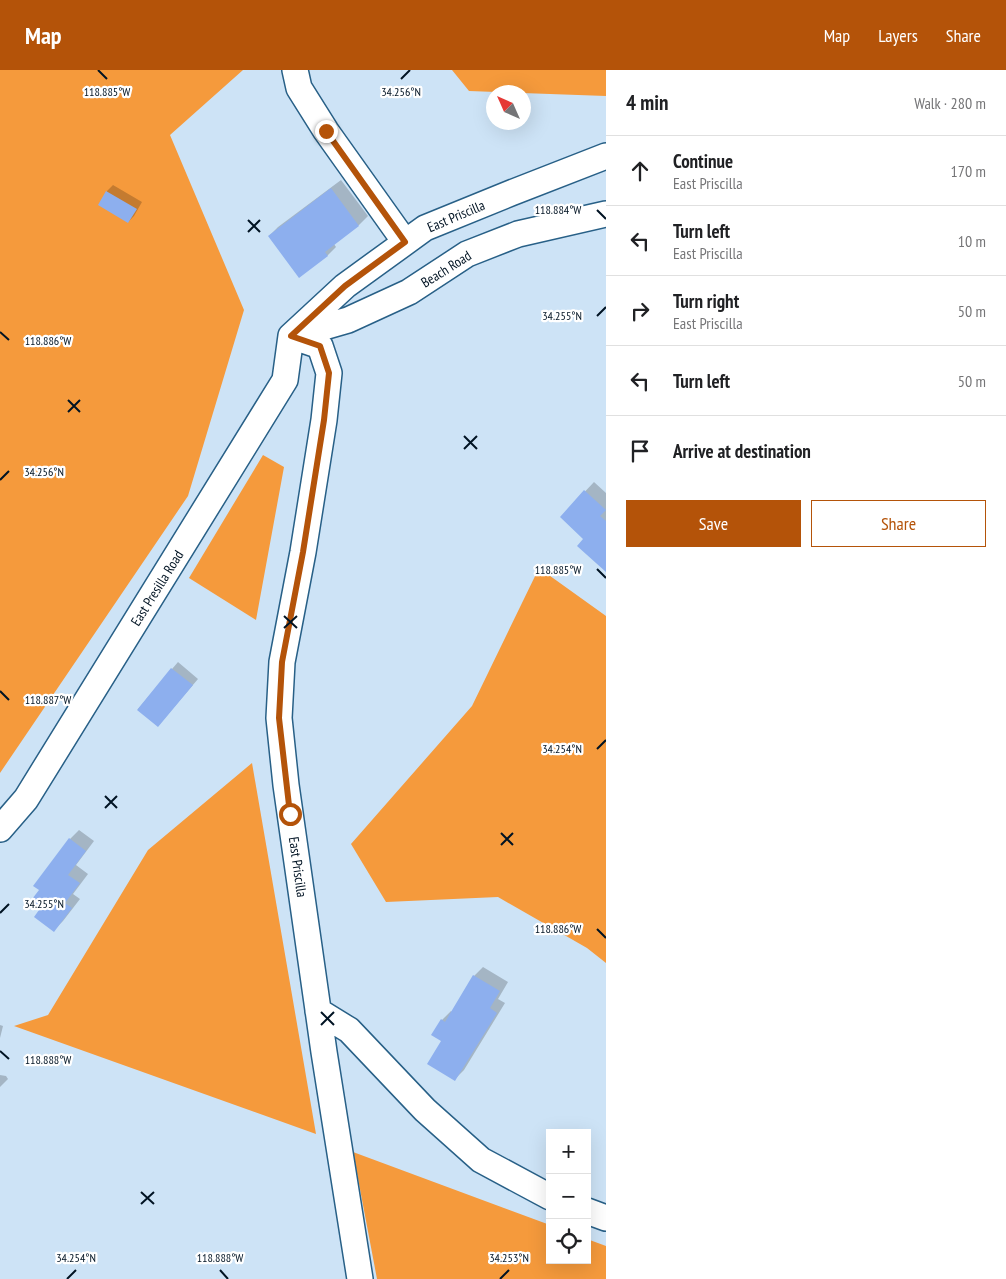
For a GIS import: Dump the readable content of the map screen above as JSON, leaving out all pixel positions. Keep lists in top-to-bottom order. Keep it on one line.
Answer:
{"streets":{"street":["East Priscilla","Beach Road","East Presilla Road"]},"crossings":[["East Priscilla","Beach Road"],["East Priscilla","East Presilla Road"],["Beach Road","East Presilla Road"]],"north":"top left","page":{"header":"Map","nav":["Map","Layers","Share"],"heading":["4 min","Walk · 280 m"],"list":[["Continue","East Priscilla","170 m"],["Turn left","East Priscilla","10 m"],["Turn right","East Priscilla","50 m"],["Turn left","50 m"],"Arrive at destination"],"buttons":["Save","Share"],"map_buttons":["+","−"]},"coordinates":["118.885°W","34.256°N","118.884°W","34.255°N","118.886°W","118.887°W","34.254°N","118.888°W","34.253°N"]}
